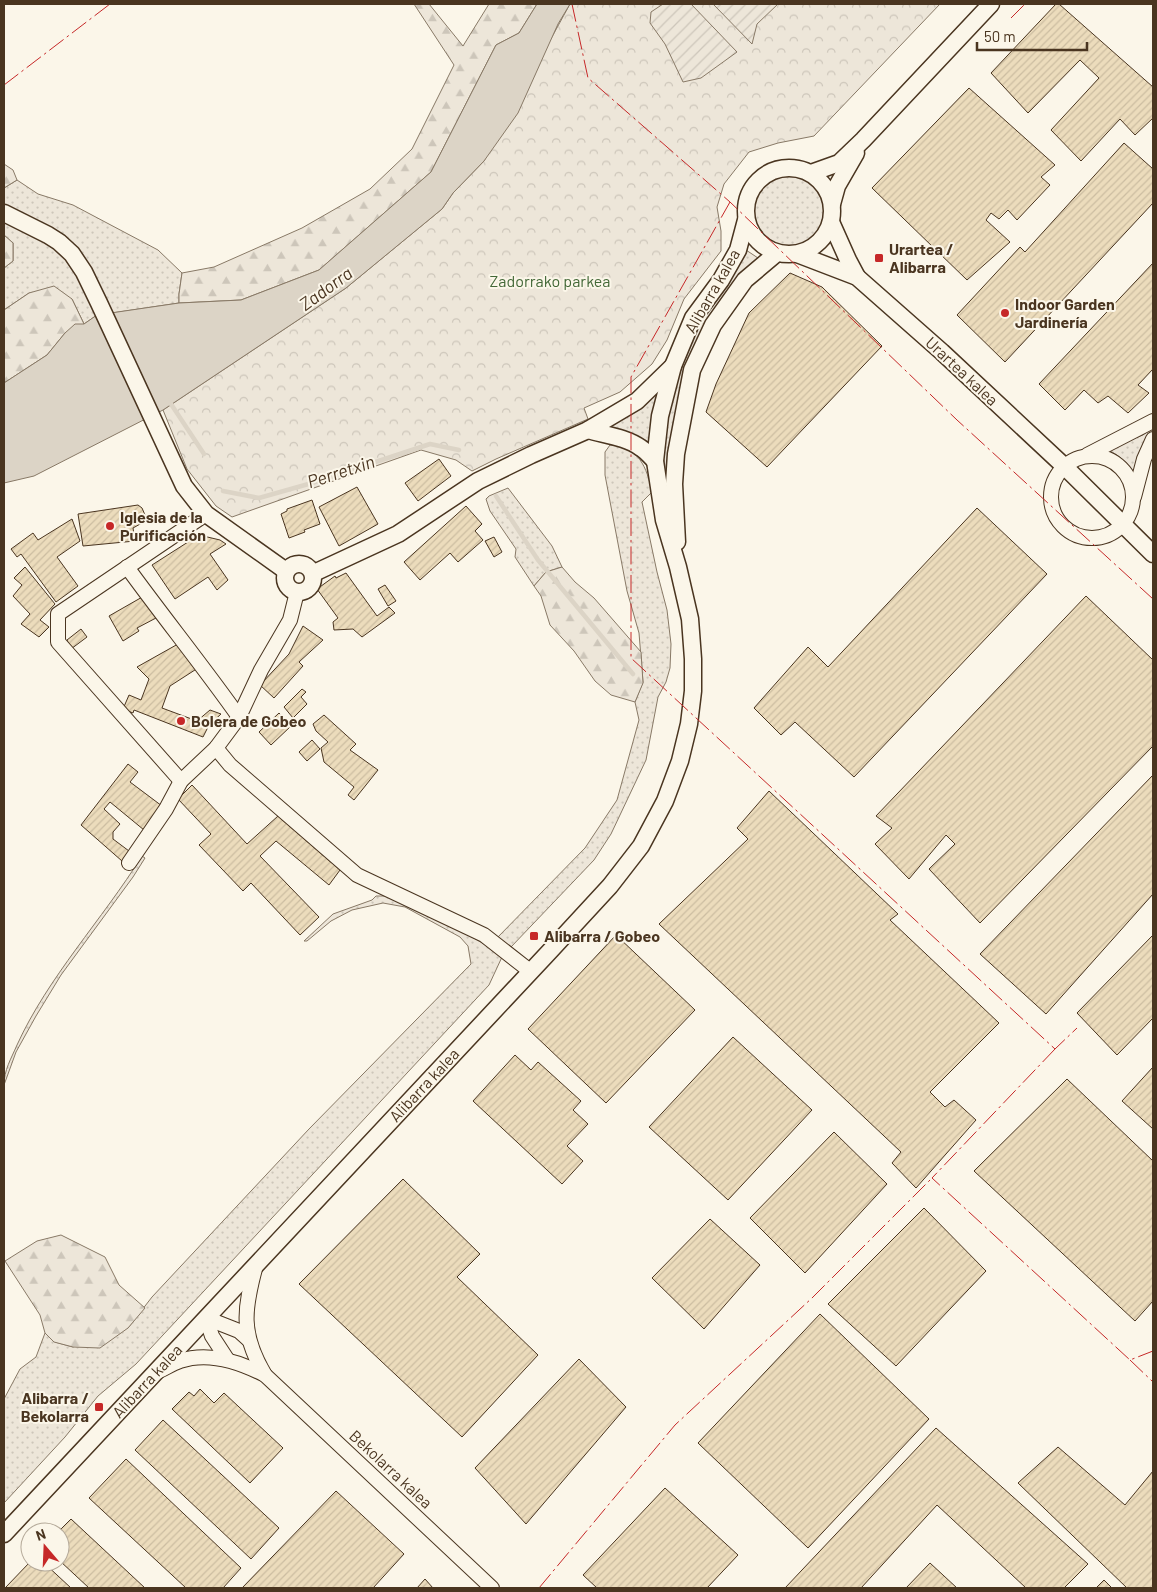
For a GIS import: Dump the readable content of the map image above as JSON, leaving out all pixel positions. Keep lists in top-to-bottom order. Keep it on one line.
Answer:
{"streets":{"street":["Alibarra kalea","Urartea kalea","Bekolarra kalea"]},"crossings":[["Alibarra kalea","Urartea kalea"],["Alibarra kalea","Bekolarra kalea"]],"water":["Zadorra","Perretxin"],"parks":["Zadorrako parkea"],"places":{"transit":["Urartea / Alibarra","Alibarra / Gobeo","Alibarra / Bekolarra"],"other":["Indoor Garden Jardinería","Iglesia de la Purificación","Bolera de Gobeo"]},"scale_bar":"50 m","north":"top"}
